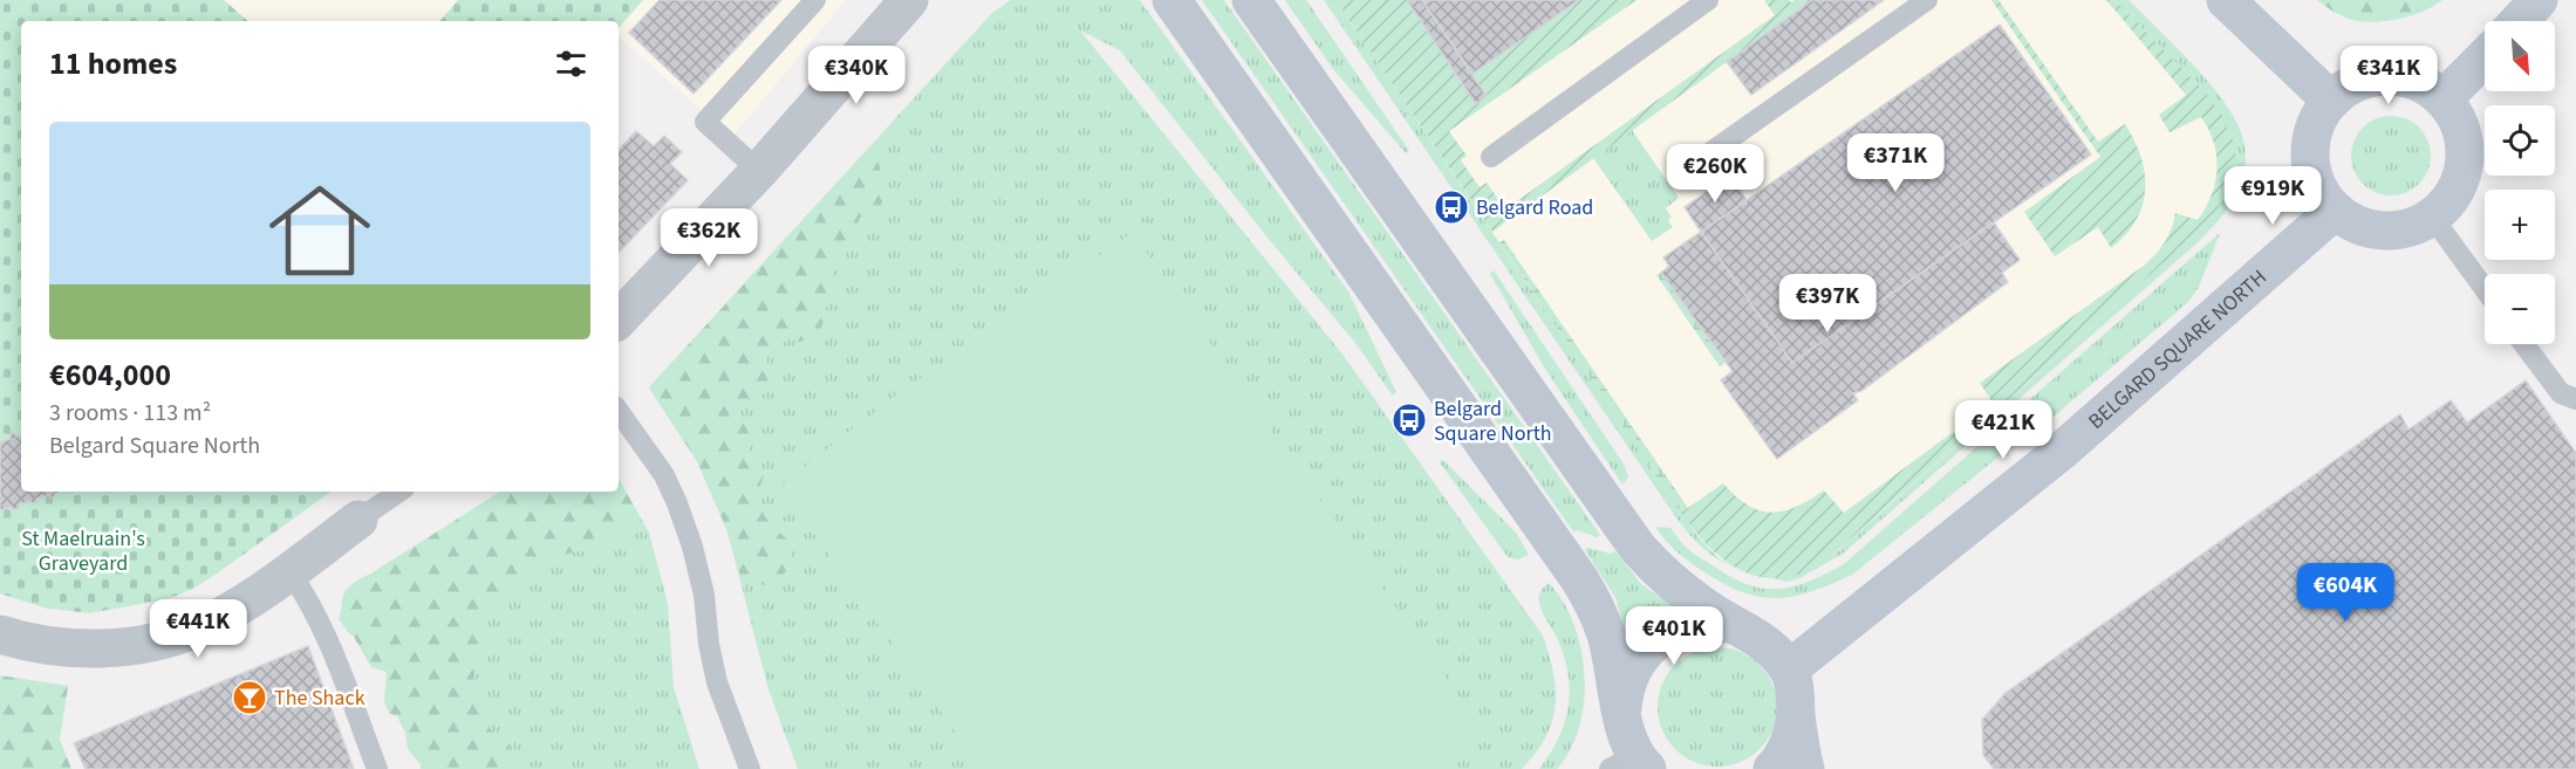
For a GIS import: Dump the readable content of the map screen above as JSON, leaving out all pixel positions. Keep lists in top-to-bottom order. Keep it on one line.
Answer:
{"streets":{"main road":["BELGARD SQUARE NORTH"]},"parks":["St Maelruain's Graveyard"],"places":{"bus stop":["Belgard Road","Belgard Square North"],"bar":["The Shack"]},"north":"bottom right","page":{"map_buttons":["+","−"],"heading":"11 homes","price":["€340K","€341K","€371K","€260K","€919K","€362K","€397K","€421K","€604K","€441K","€401K"],"list":[{"name":"€604,000","note":"3 rooms · 113 m² · Belgard Square North"}]}}
